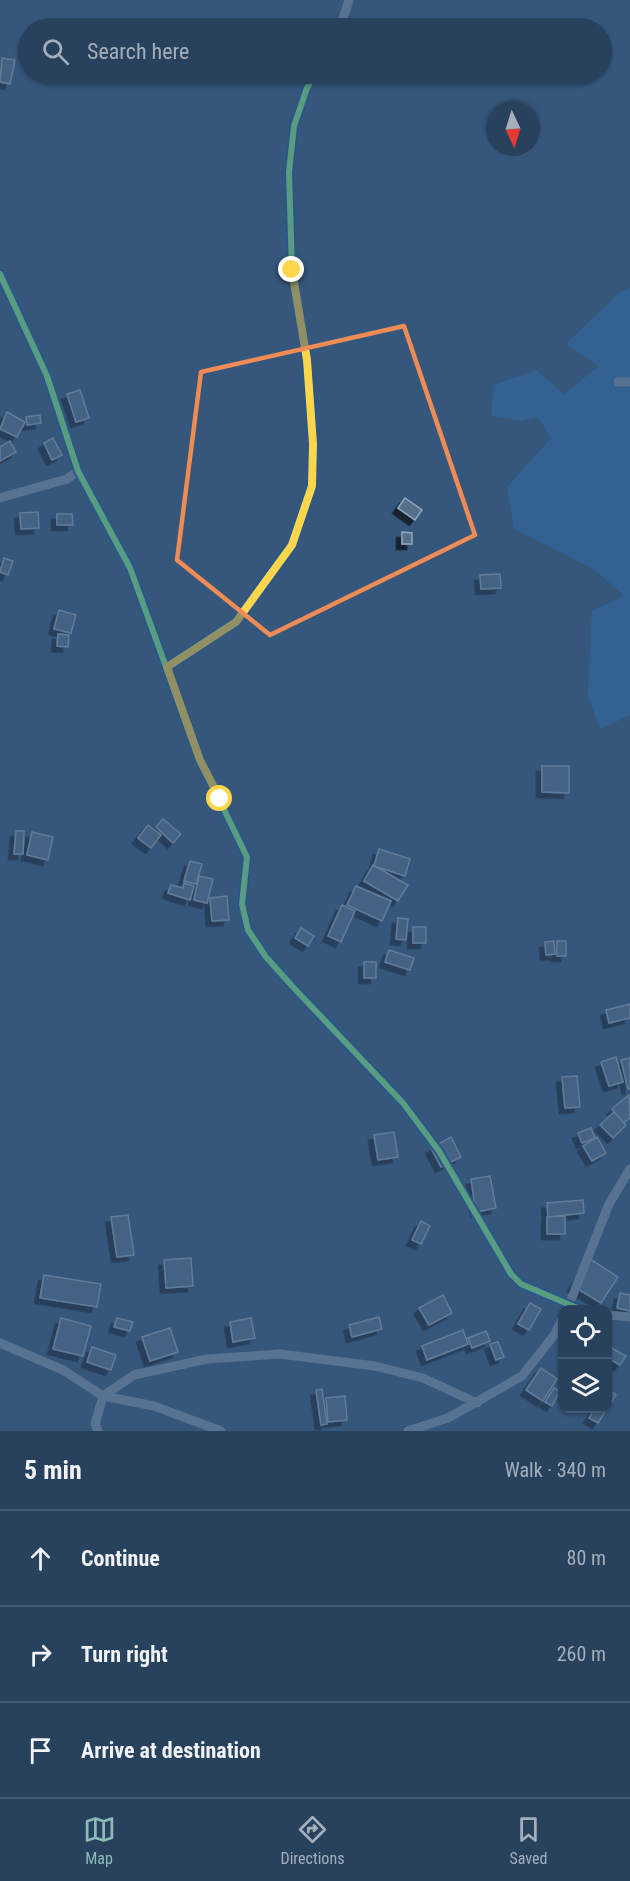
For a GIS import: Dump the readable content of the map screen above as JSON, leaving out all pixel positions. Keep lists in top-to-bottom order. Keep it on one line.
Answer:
{"north":"bottom","page":{"search":"Search here","heading":["5 min","Walk · 340 m"],"list":[["Continue","80 m"],["Turn right","260 m"],"Arrive at destination"],"nav":["Map","Directions","Saved"]}}
